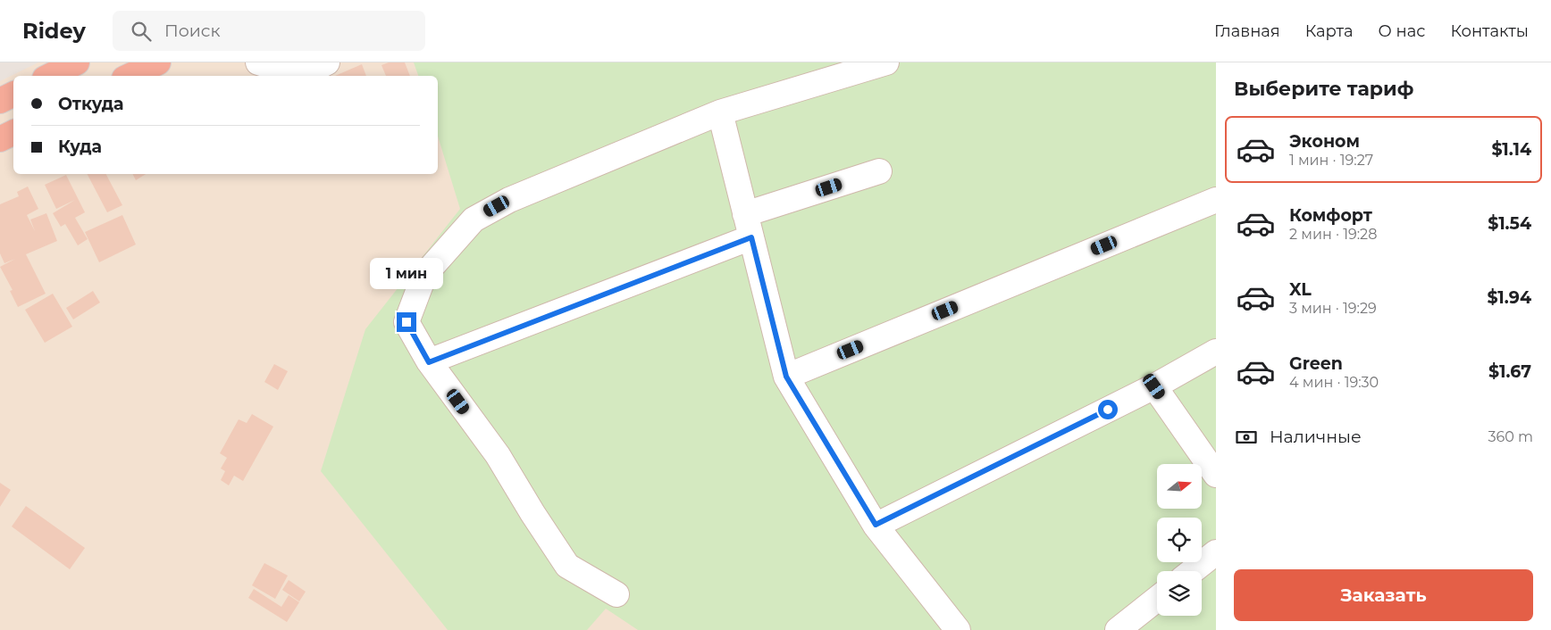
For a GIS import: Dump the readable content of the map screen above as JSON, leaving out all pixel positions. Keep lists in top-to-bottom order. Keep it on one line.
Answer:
{"north":"right","page":{"header":"Ridey","search":"Поиск","nav":["Главная","Карта","О нас","Контакты"],"heading":"Выберите тариф","banner":["Откуда","Куда"],"list":[{"name":"Эконом","note":"1 мин · 19:27","value":"$1.14"},{"name":"Комфорт","note":"2 мин · 19:28","value":"$1.54"},{"name":"XL","note":"3 мин · 19:29","value":"$1.94"},{"name":"Green","note":"4 мин · 19:30","value":"$1.67"}],"bubble":"1 мин","pay":["Наличные","360 m"],"buttons":"Заказать"}}
